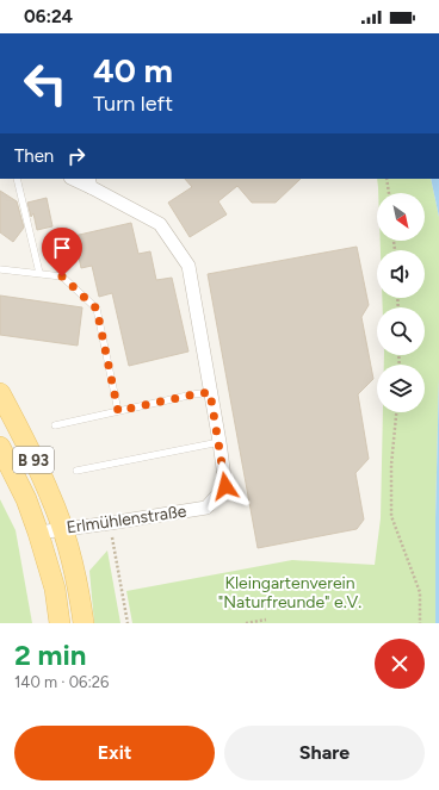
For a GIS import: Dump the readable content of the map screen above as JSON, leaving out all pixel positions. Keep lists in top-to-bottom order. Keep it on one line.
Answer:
{"streets":{"main road":["B 93"],"street":["Erlmühlenstraße"]},"crossings":[["B 93","Erlmühlenstraße"]],"parks":["Kleingartenverein \"Naturfreunde\" e.V."],"north":"bottom right","page":{"status":"06:24","turn":["40 m","Turn left"],"then":"Then","heading":["2 min","140 m · 06:26"],"buttons":["Exit","Share"]}}
